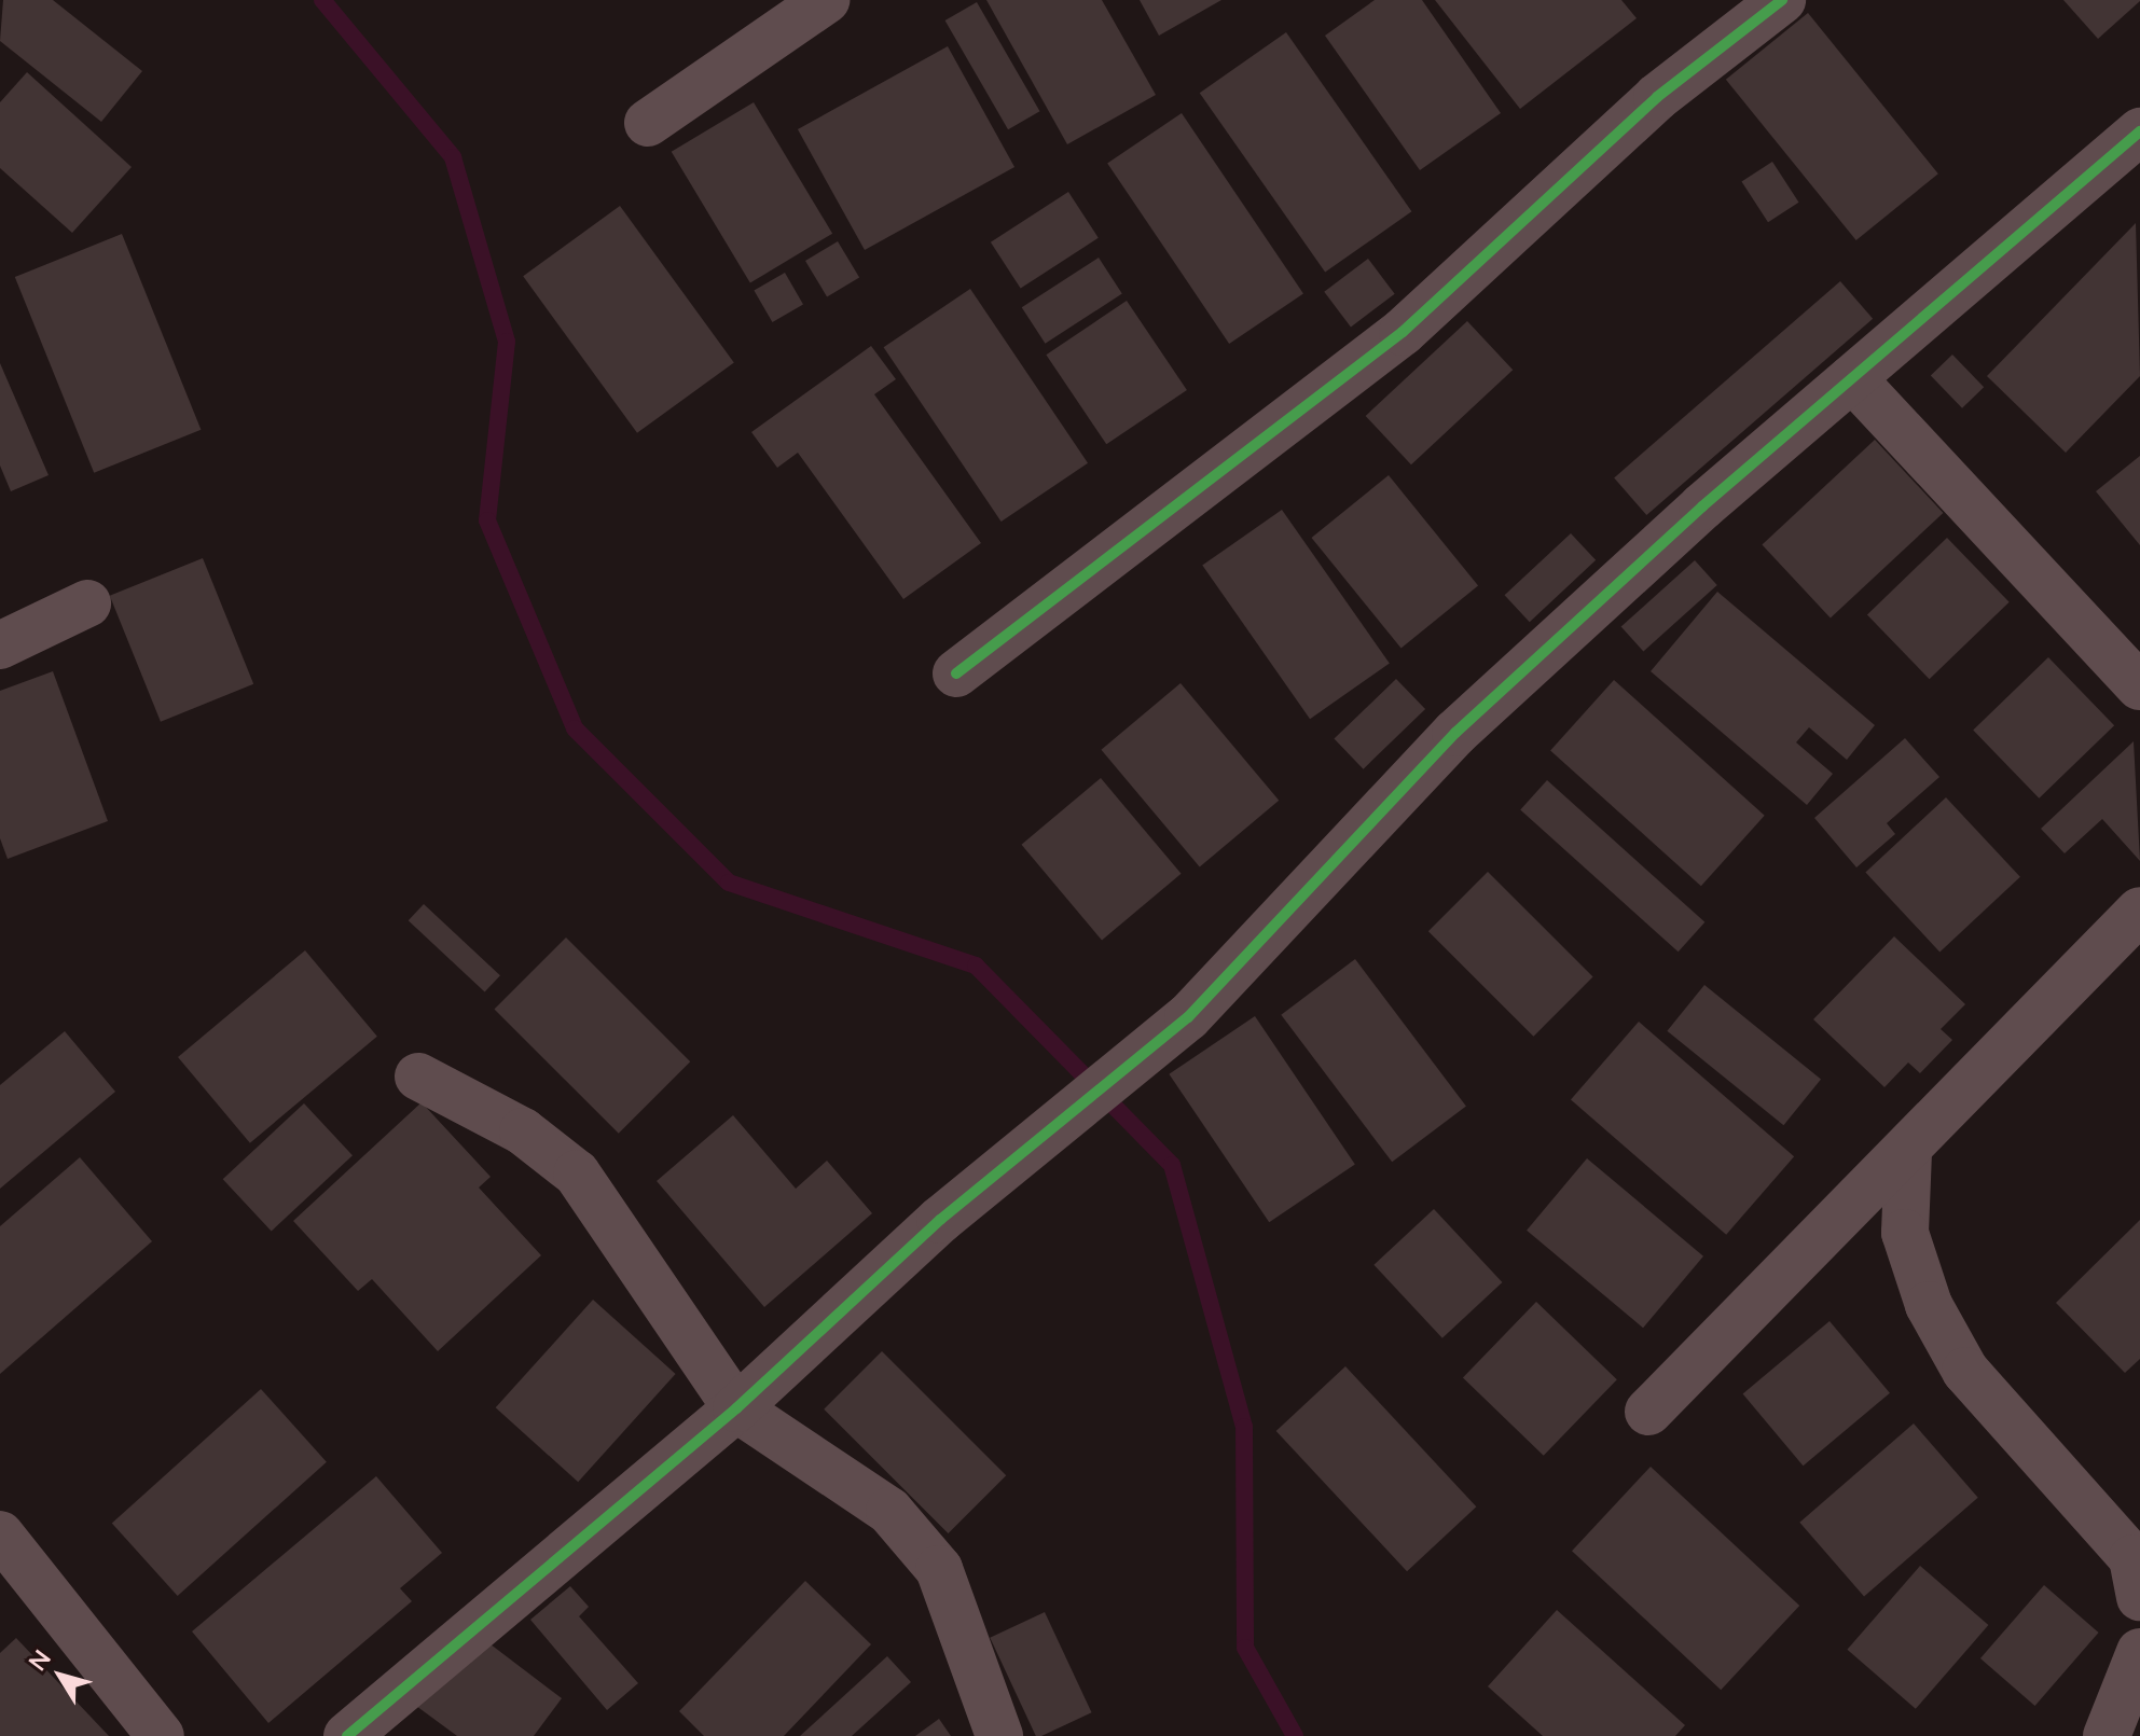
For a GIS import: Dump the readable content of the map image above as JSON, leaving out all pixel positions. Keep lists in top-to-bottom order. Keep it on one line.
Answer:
{"north":"top left"}
